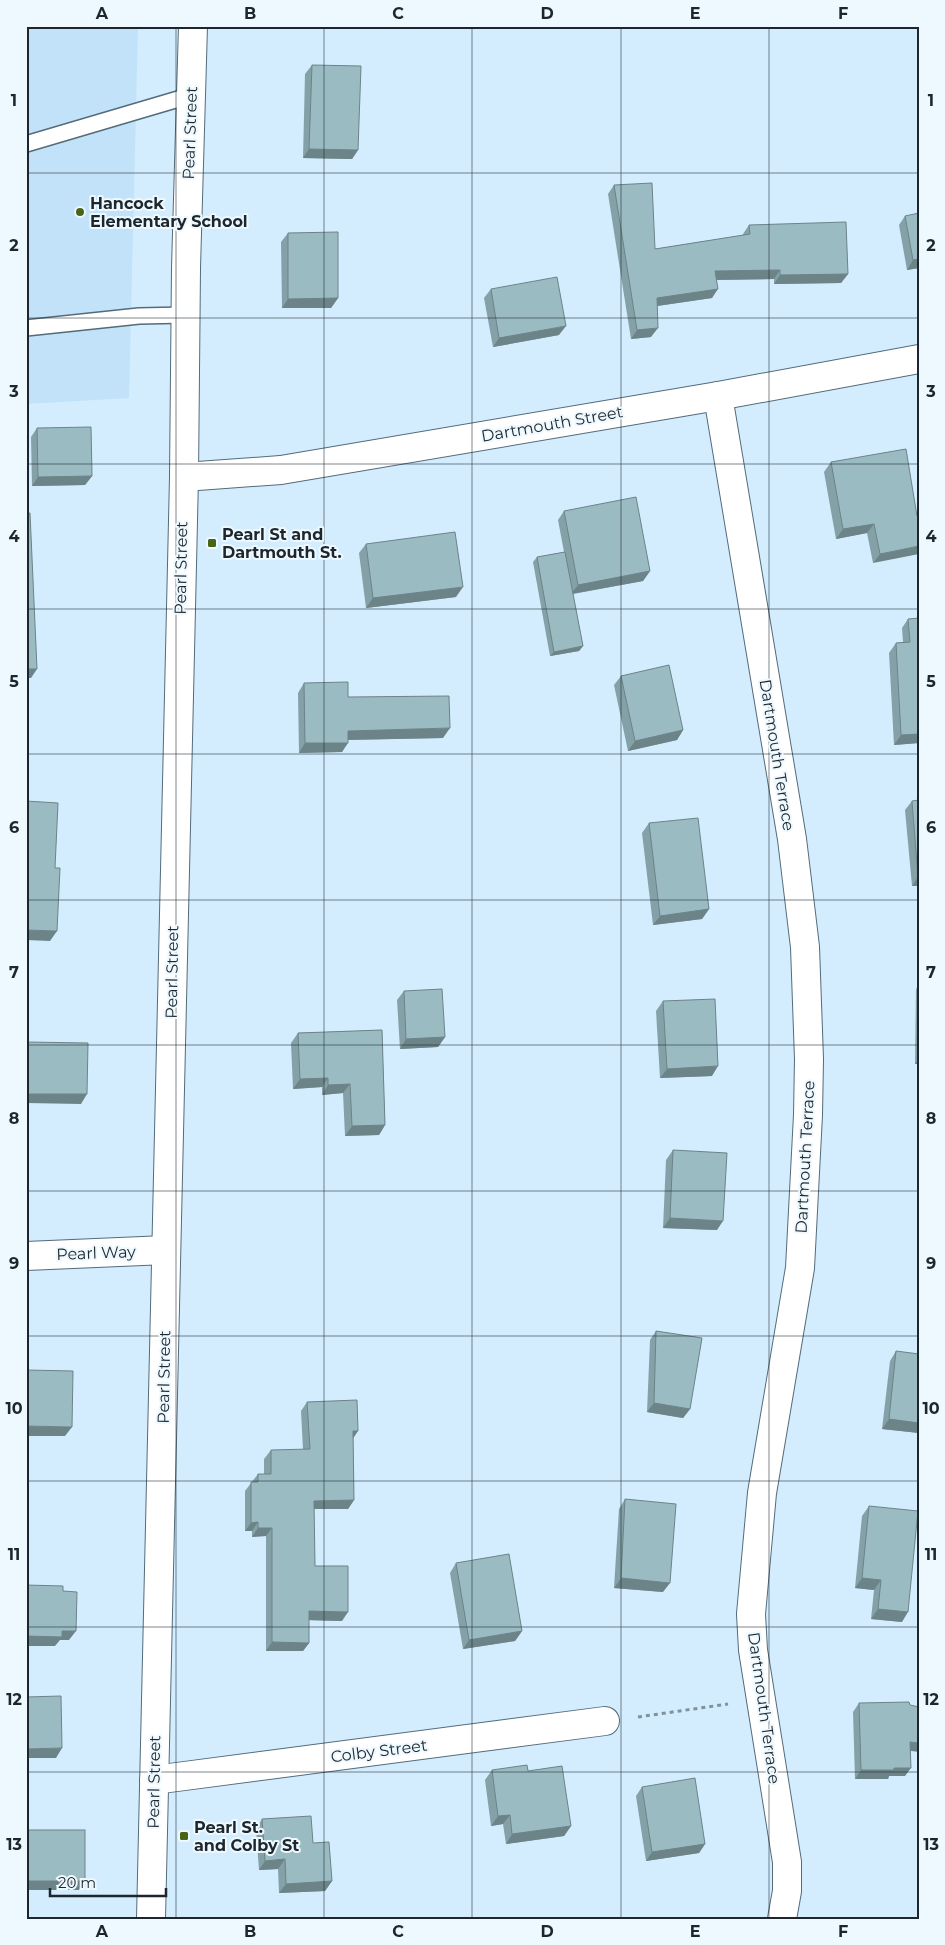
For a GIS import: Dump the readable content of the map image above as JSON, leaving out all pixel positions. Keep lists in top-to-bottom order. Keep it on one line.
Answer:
{"streets":{"street":["Pearl Street","Dartmouth Street","Dartmouth Terrace","Pearl Way","Colby Street"]},"crossings":[["Pearl Street","Dartmouth Street"],["Pearl Street","Pearl Way"],["Pearl Street","Colby Street"],["Dartmouth Street","Dartmouth Terrace"]],"places":{"other":["Hancock Elementary School"],"transit":["Pearl St and Dartmouth St.","Pearl St. and Colby St"]},"scale_bar":"20 m","grid":{"columns":["A","B","C","D","E","F"],"rows":["1","2","3","4","5","6","7","8","9","10","11","12","13"]}}
